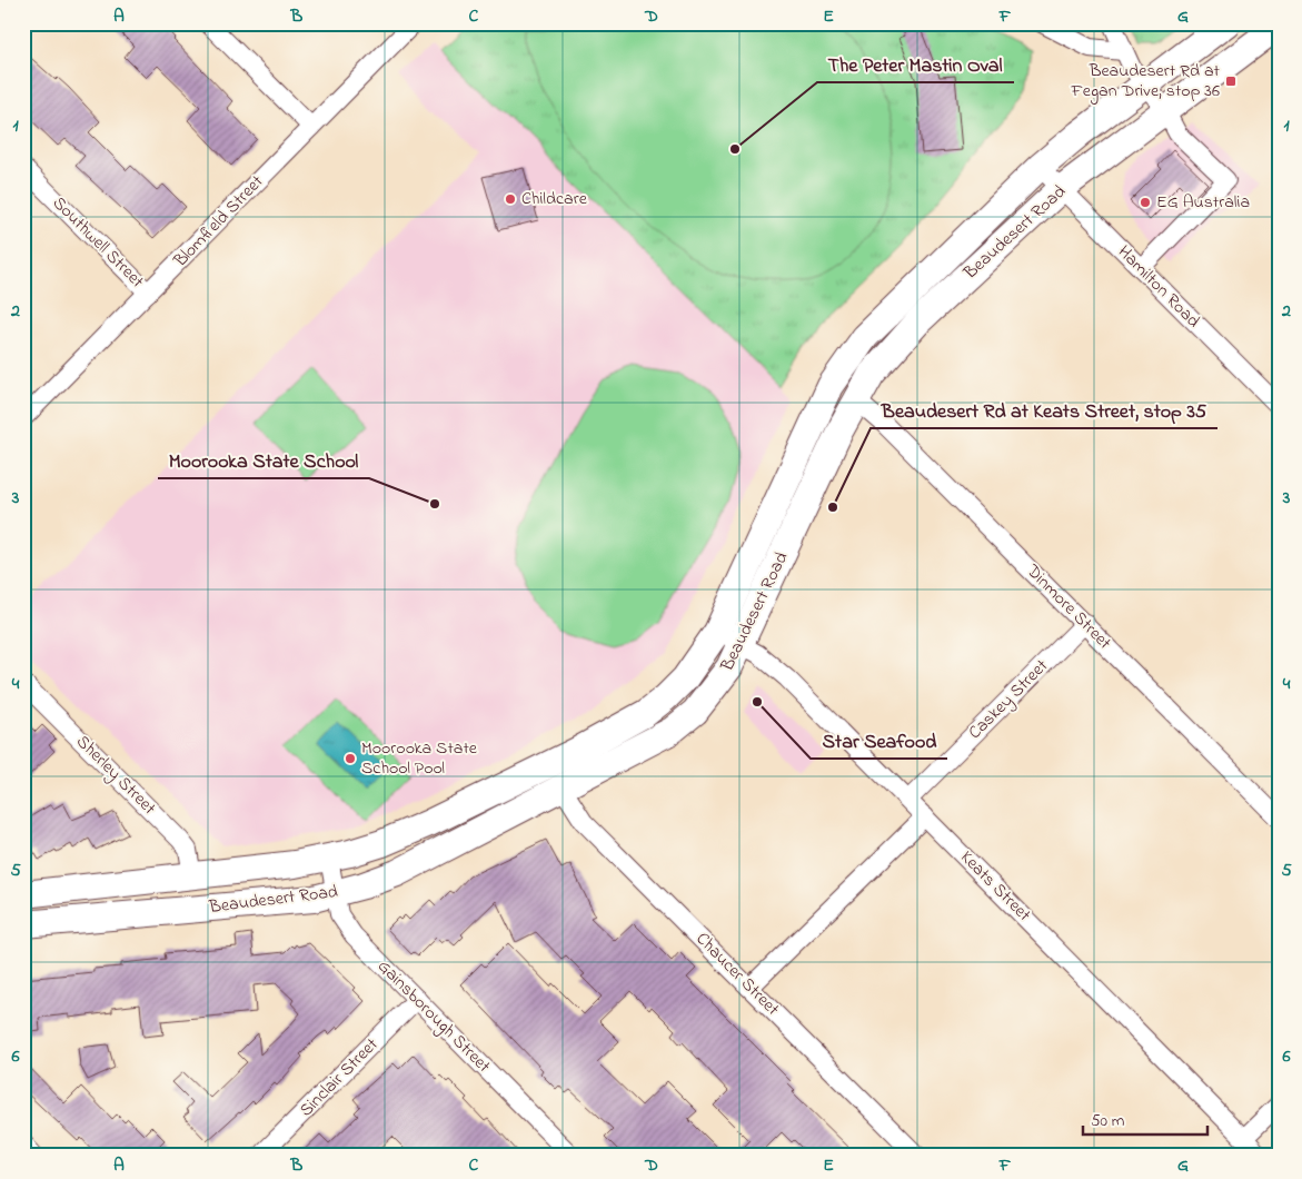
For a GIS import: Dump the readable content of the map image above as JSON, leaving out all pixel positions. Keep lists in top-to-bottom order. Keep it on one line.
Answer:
{"streets":{"highway":["Beaudesert Road"],"street":["Blomfield Street","Southwell Street","Hamilton Road","Dinmore Street","Caskey Street","Sherley Street","Keats Street","Chaucer Street","Gainsborough Street","Sinclair Street"]},"crossings":[["Blomfield Street","Southwell Street"],["Beaudesert Road","Hamilton Road"],["Beaudesert Road","Dinmore Street"],["Beaudesert Road","Sherley Street"],["Beaudesert Road","Keats Street"],["Beaudesert Road","Chaucer Street"],["Beaudesert Road","Gainsborough Street"],["Dinmore Street","Caskey Street"],["Caskey Street","Keats Street"],["Gainsborough Street","Sinclair Street"]],"places":{"transit":["Beaudesert Rd at Fegan Drive, stop 36"],"other":["The Peter Mastin Oval","Childcare","EG Australia","Moorooka State School","Beaudesert Rd at Keats Street, stop 35","Star Seafood","Moorooka State School Pool"]},"scale_bar":"50 m","grid":{"columns":["A","B","C","D","E","F","G"],"rows":["1","2","3","4","5","6"]}}
